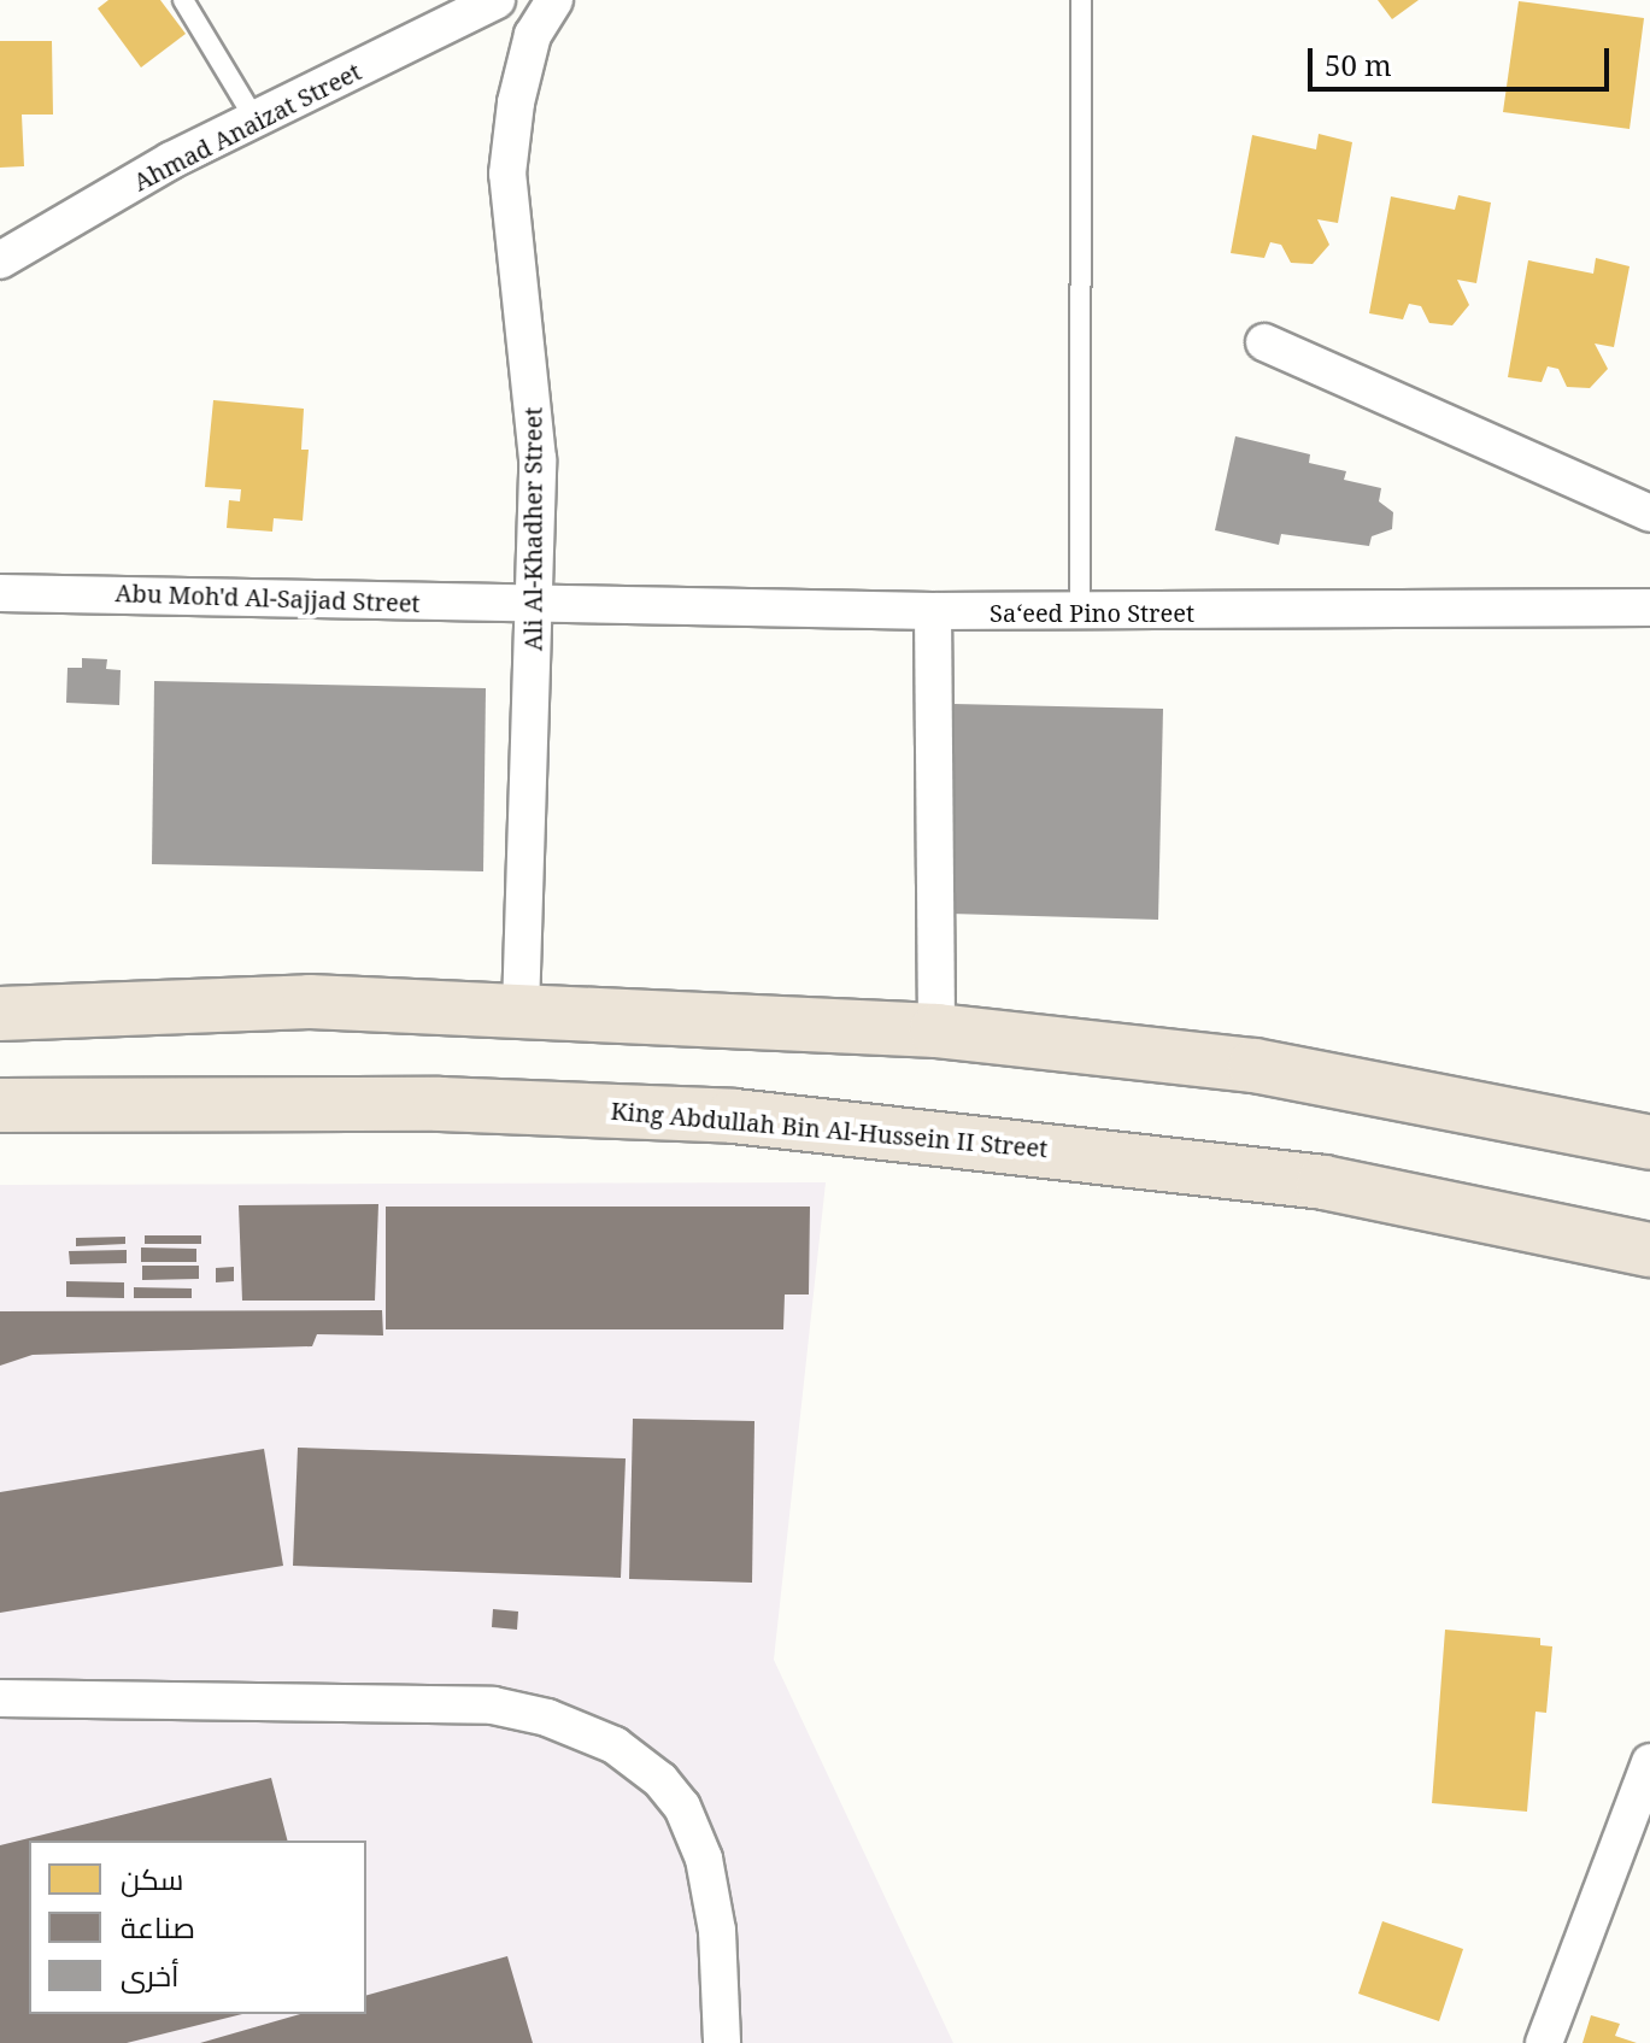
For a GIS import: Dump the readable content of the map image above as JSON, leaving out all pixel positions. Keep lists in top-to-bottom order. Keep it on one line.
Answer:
{"streets":{"highway":["King Abdullah Bin Al-Hussein II Street"],"street":["Ahmad Anaizat Street","Ali Al-Khadher Street","Abu Moh'd Al-Sajjad Street","Sa‘eed Pino Street"]},"crossings":[["Ali Al-Khadher Street","Abu Moh'd Al-Sajjad Street"],["Ali Al-Khadher Street","Sa‘eed Pino Street"],["Abu Moh'd Al-Sajjad Street","Sa‘eed Pino Street"]],"legend":["سكن","صناعة","أخرى"],"scale_bar":"50 m"}
